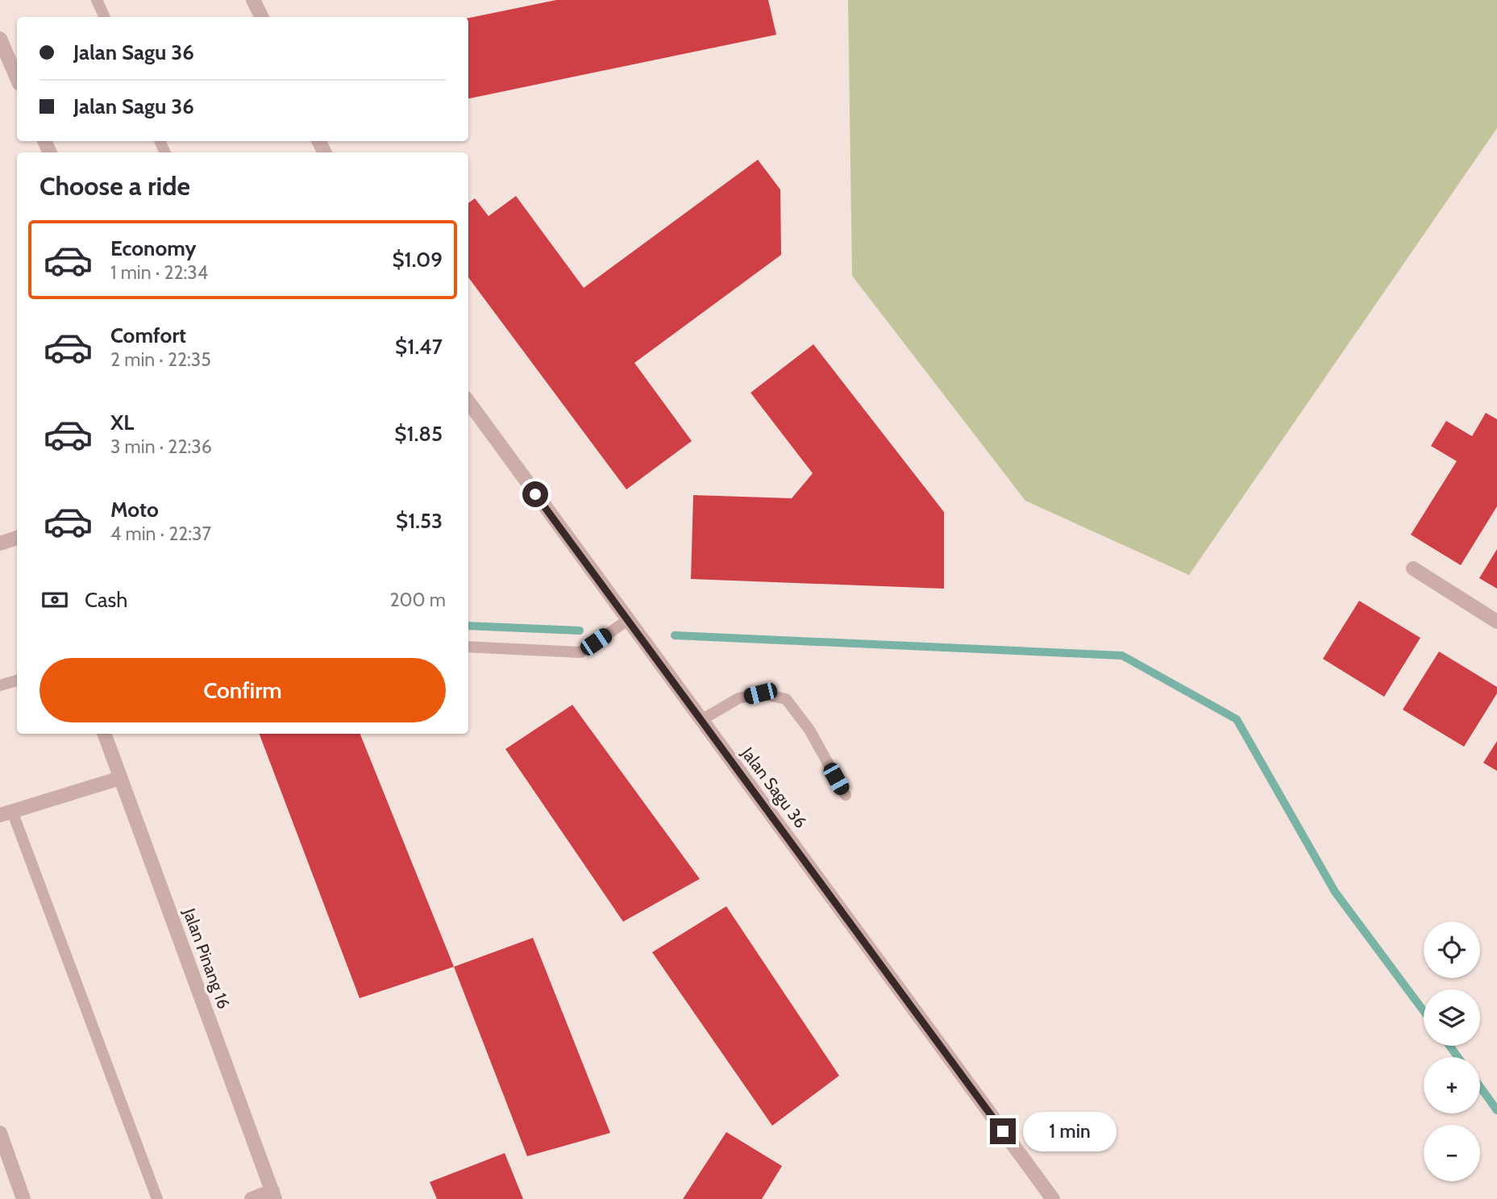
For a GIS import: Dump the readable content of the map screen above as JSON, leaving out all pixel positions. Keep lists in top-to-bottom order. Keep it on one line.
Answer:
{"streets":{"street":["Jalan Sagu 36","Jalan Pinang 16"]},"page":{"banner":["Jalan Sagu 36","Jalan Sagu 36"],"heading":"Choose a ride","list":[{"name":"Economy","note":"1 min · 22:34","value":"$1.09"},{"name":"Comfort","note":"2 min · 22:35","value":"$1.47"},{"name":"XL","note":"3 min · 22:36","value":"$1.85"},{"name":"Moto","note":"4 min · 22:37","value":"$1.53"}],"pay":["Cash","200 m"],"buttons":"Confirm","map_buttons":["+","−"],"bubble":"1 min"}}
